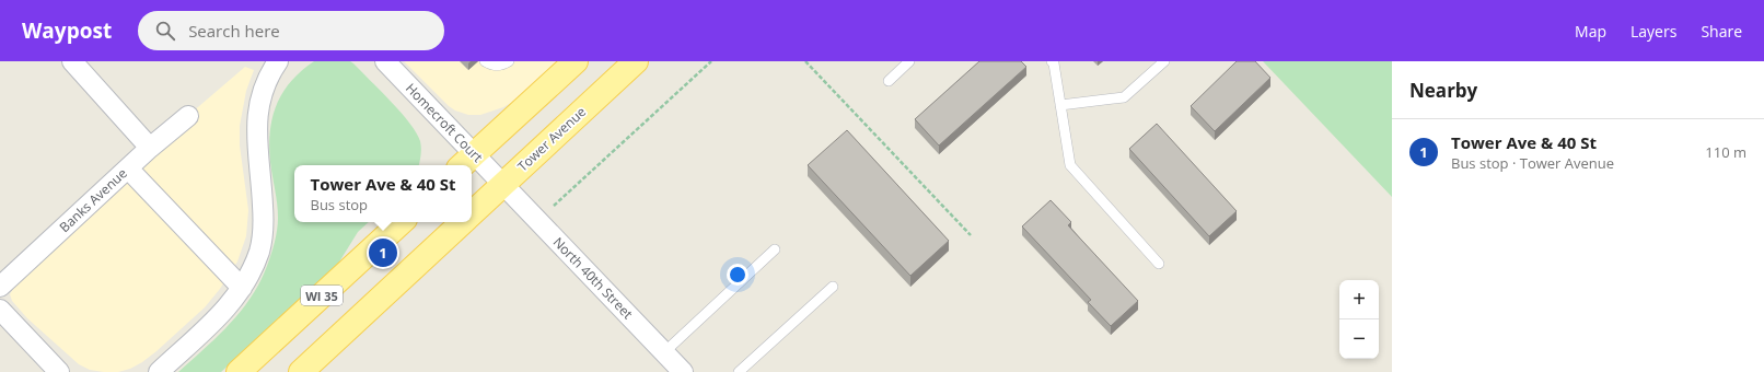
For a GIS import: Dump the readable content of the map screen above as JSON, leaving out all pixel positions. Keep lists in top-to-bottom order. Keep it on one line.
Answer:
{"streets":{"main road":["Tower Avenue","WI 35"],"street":["Homecroft Court","Banks Avenue","North 40th Street"]},"crossings":[["Homecroft Court","Tower Avenue"],["Homecroft Court","North 40th Street"],["Tower Avenue","North 40th Street"]],"page":{"header":"Waypost","search":"Search here","nav":["Map","Layers","Share"],"heading":"Nearby","list":[{"mark":"1","name":"Tower Ave & 40 St","note":"Bus stop · Tower Avenue","value":"110 m"}],"popup":["Tower Ave & 40 St","Bus stop"],"pins":"1","map_buttons":["+","−"]}}
